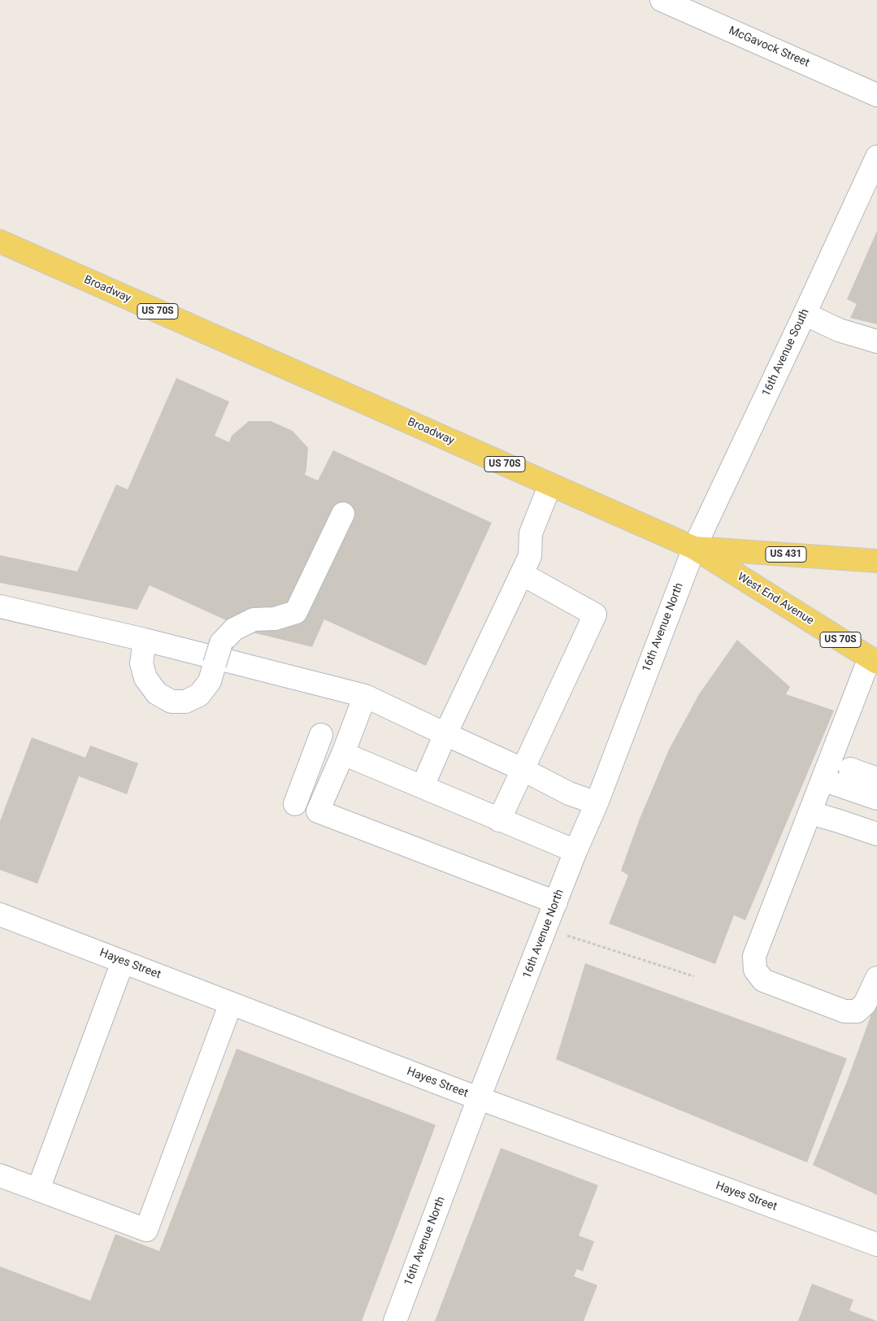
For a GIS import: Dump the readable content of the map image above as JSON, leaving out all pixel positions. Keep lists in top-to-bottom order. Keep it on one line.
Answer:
{"streets":{"main road":["Broadway","US 70S","US 431","West End Avenue"],"street":["McGavock Street","16th Avenue South","16th Avenue North","Hayes Street"]},"crossings":[["Broadway","16th Avenue South"],["Broadway","West End Avenue"],["Broadway","16th Avenue North"],["16th Avenue South","West End Avenue"],["16th Avenue South","16th Avenue North"],["West End Avenue","16th Avenue North"],["16th Avenue North","Hayes Street"]]}
